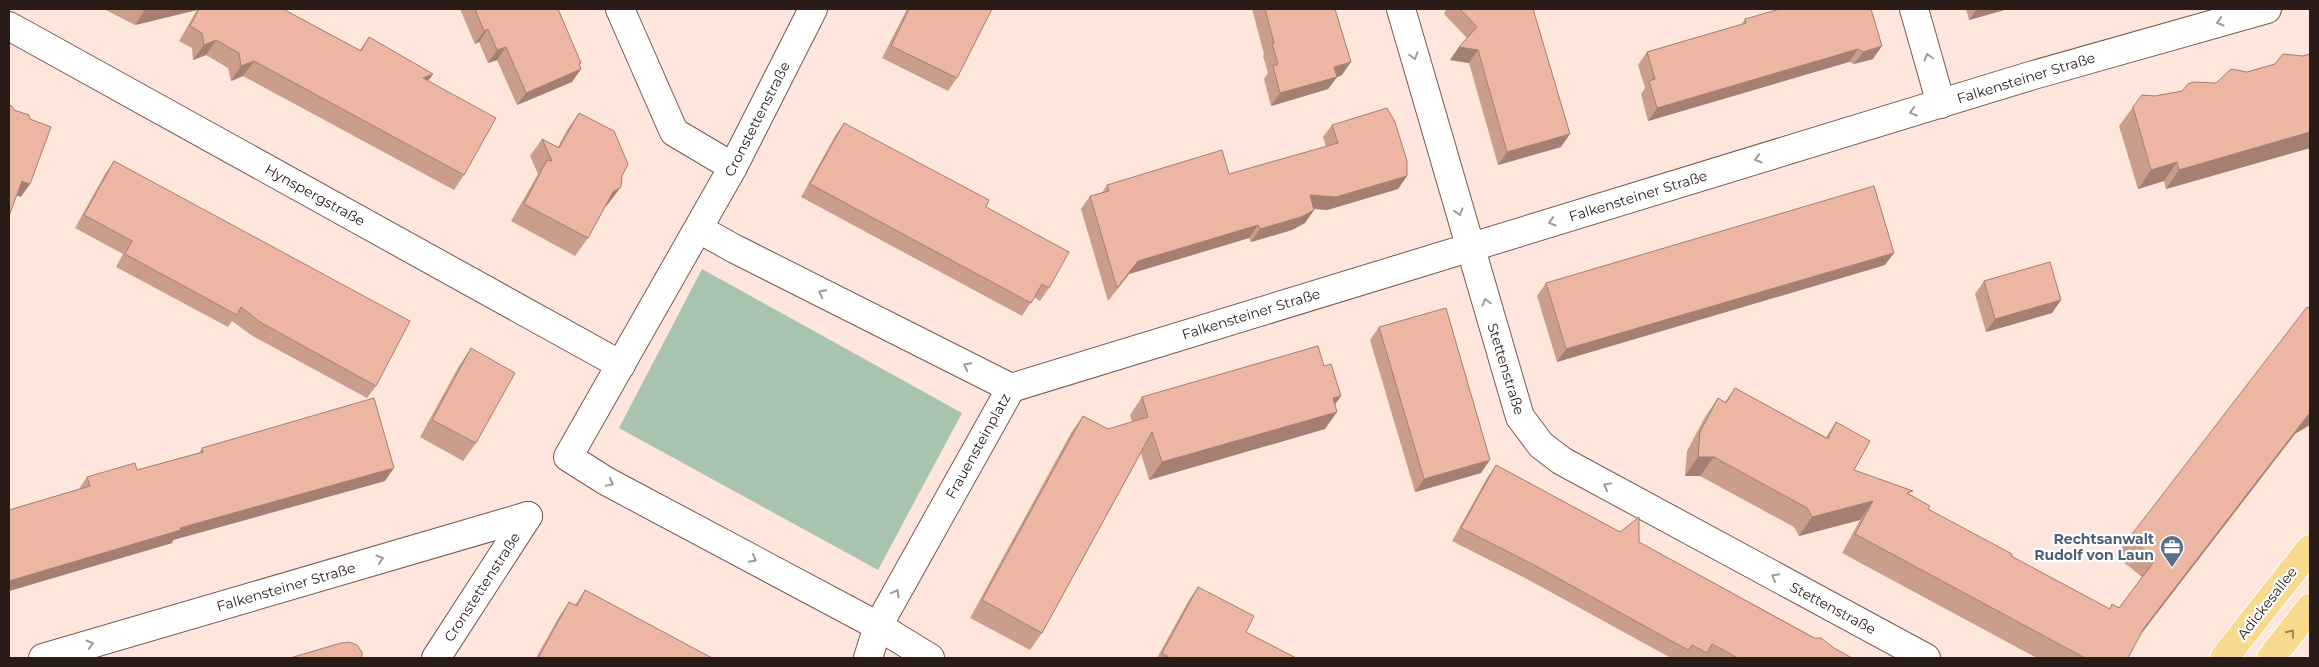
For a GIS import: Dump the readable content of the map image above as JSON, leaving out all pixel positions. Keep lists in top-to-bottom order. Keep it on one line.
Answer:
{"streets":{"main road":["Adickesallee"],"street":["Falkensteiner Straße","Cronstettenstraße","Hynspergstraße","Stettenstraße","Frauensteinplatz"]},"crossings":[["Falkensteiner Straße","Cronstettenstraße"],["Falkensteiner Straße","Stettenstraße"],["Falkensteiner Straße","Frauensteinplatz"],["Cronstettenstraße","Frauensteinplatz"]],"places":{"office":["Rechtsanwalt Rudolf von Laun"]}}
